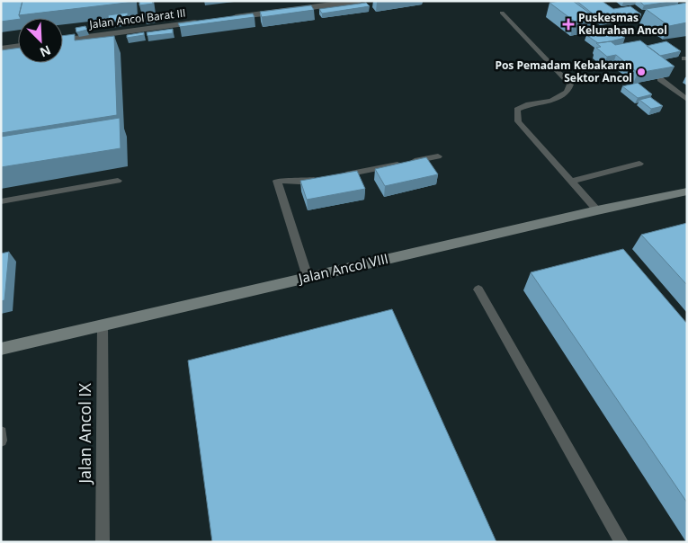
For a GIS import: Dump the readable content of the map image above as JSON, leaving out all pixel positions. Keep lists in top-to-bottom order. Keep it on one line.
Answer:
{"streets":{"street":["Jalan Ancol Barat III","Jalan Ancol VIII"],"lane":["Jalan Ancol IX"]},"crossings":[["Jalan Ancol VIII","Jalan Ancol IX"]],"places":{"health":["Puskesmas Kelurahan Ancol"],"other":["Pos Pemadam Kebakaran Sektor Ancol"]},"north":"bottom right"}
